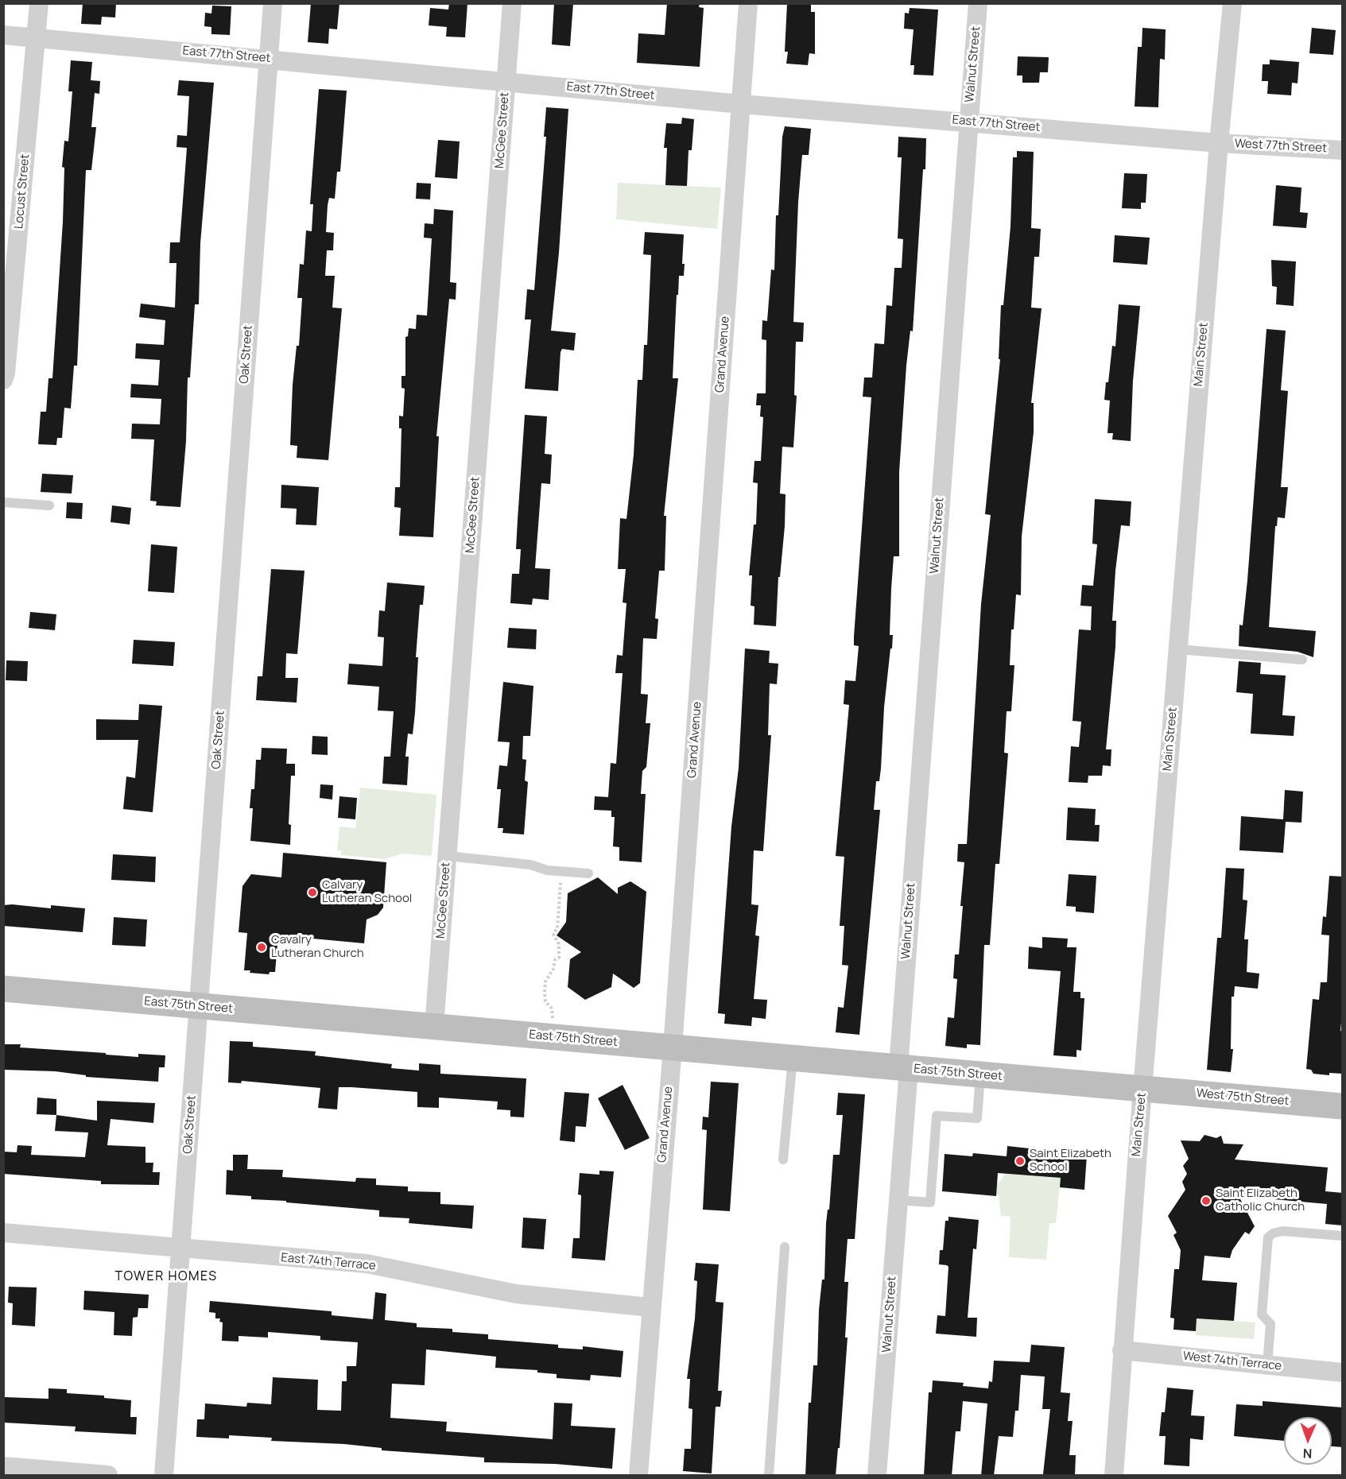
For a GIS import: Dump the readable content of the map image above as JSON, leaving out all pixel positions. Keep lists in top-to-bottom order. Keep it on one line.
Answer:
{"streets":{"main road":["East 75th Street","West 75th Street"],"street":["East 77th Street","Walnut Street","McGee Street","West 77th Street","Locust Street","Oak Street","Grand Avenue","Main Street","East 74th Terrace","West 74th Terrace"]},"crossings":[["East 77th Street","Walnut Street"],["East 77th Street","McGee Street"],["East 77th Street","West 77th Street"],["East 77th Street","Locust Street"],["East 77th Street","Oak Street"],["East 77th Street","Grand Avenue"],["East 77th Street","Main Street"],["Walnut Street","East 75th Street"],["McGee Street","East 75th Street"],["West 77th Street","Main Street"],["Oak Street","East 75th Street"],["Oak Street","East 74th Terrace"],["Grand Avenue","East 75th Street"],["Grand Avenue","East 74th Terrace"],["Main Street","East 75th Street"],["Main Street","West 75th Street"],["Main Street","West 74th Terrace"],["East 75th Street","West 75th Street"]],"districts":["TOWER HOMES"],"places":["Calvary Lutheran School","Cavalry Lutheran Church","Saint Elizabeth School","Saint Elizabeth Catholic Church"],"north":"bottom"}
